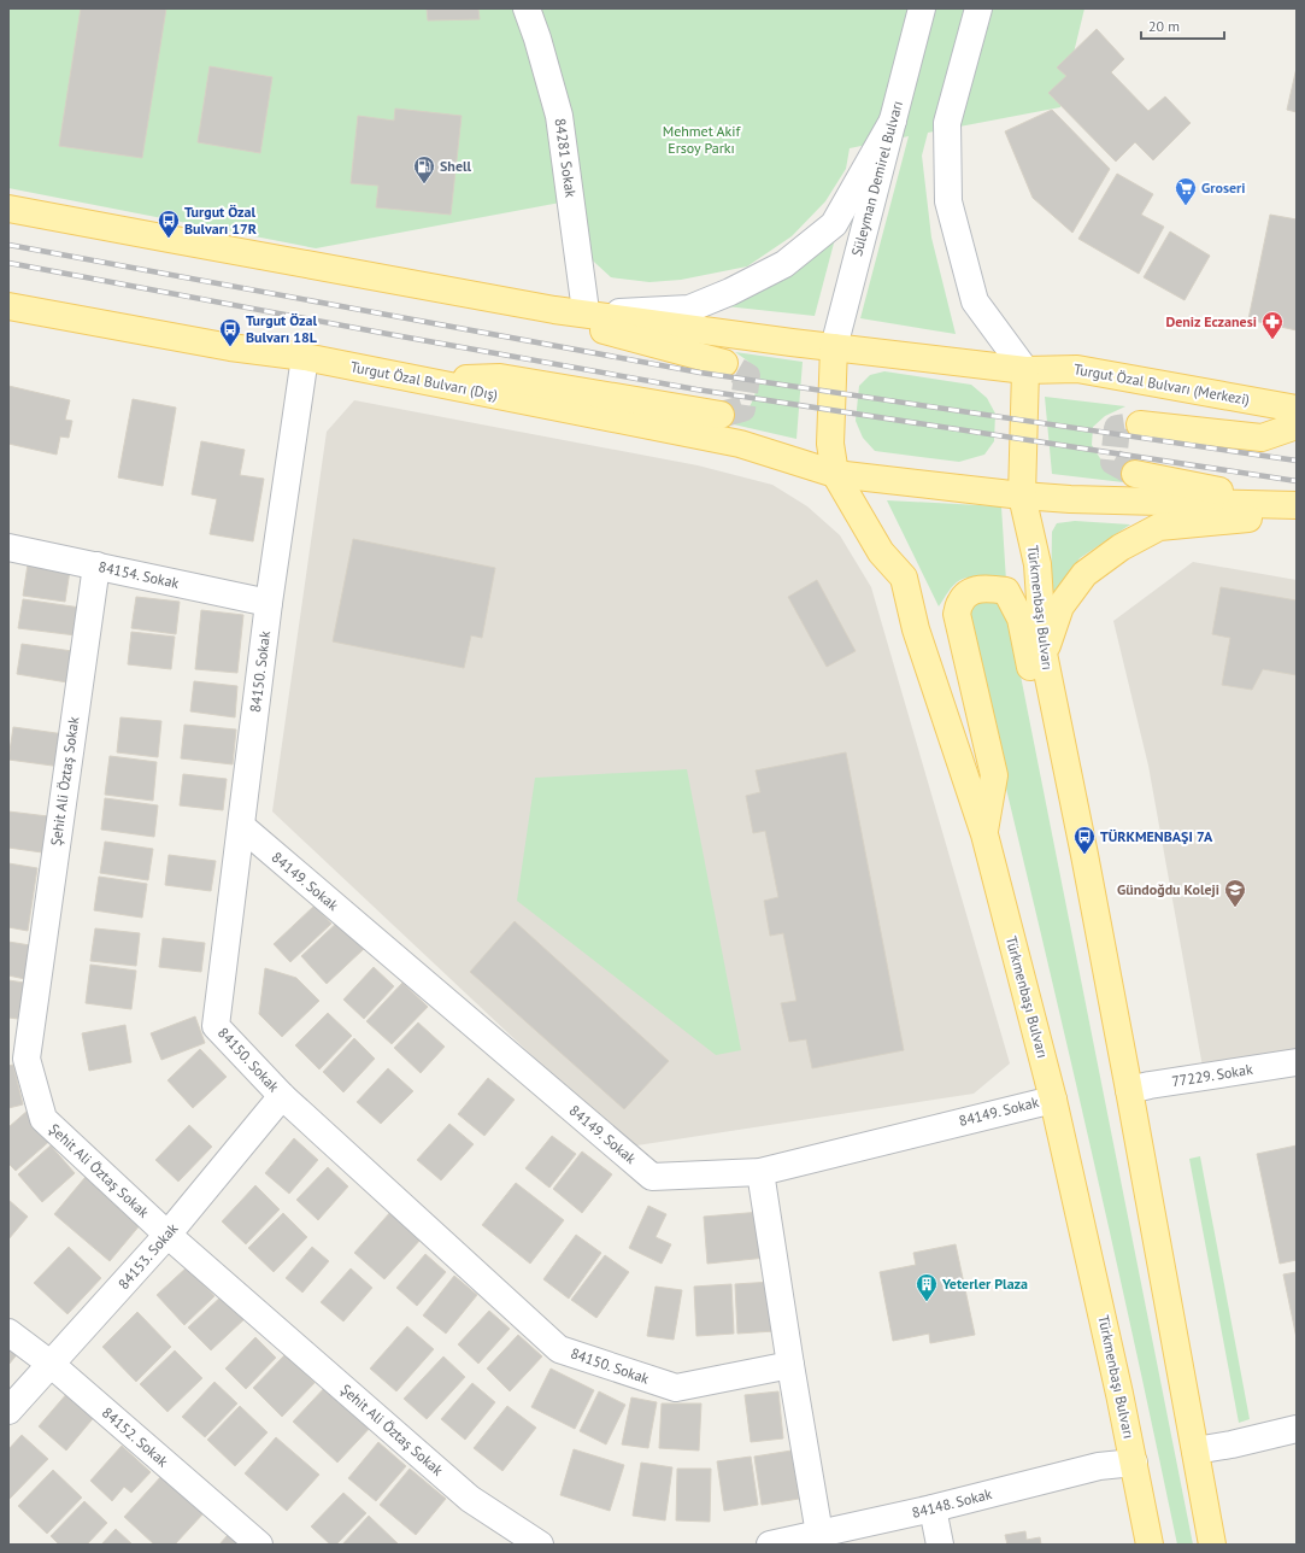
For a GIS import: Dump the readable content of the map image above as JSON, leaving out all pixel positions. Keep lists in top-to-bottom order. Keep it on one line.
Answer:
{"streets":{"main road":["Turgut Özal Bulvarı (Dış)","Turgut Özal Bulvarı (Merkezi)","Türkmenbaşı Bulvarı"],"street":["84281 Sokak","Süleyman Demirel Bulvarı","84154. Sokak","84150. Sokak","Şehit Ali Öztaş Sokak","84149. Sokak","77229. Sokak","84153. Sokak","84152. Sokak","84148. Sokak"]},"crossings":[["Süleyman Demirel Bulvarı","Turgut Özal Bulvarı (Merkezi)"],["Turgut Özal Bulvarı (Dış)","Türkmenbaşı Bulvarı"],["Turgut Özal Bulvarı (Dış)","84150. Sokak"],["Turgut Özal Bulvarı (Merkezi)","Türkmenbaşı Bulvarı"],["84154. Sokak","84150. Sokak"],["84154. Sokak","Şehit Ali Öztaş Sokak"],["Türkmenbaşı Bulvarı","84149. Sokak"],["Türkmenbaşı Bulvarı","77229. Sokak"],["Türkmenbaşı Bulvarı","84148. Sokak"],["84150. Sokak","84149. Sokak"],["84150. Sokak","84153. Sokak"],["Şehit Ali Öztaş Sokak","84153. Sokak"],["84153. Sokak","84152. Sokak"]],"parks":["Mehmet Akif Ersoy Parkı"],"places":{"fuel station":["Shell"],"supermarket":["Groseri"],"bus stop":["Turgut Özal Bulvarı 17R","Turgut Özal Bulvarı 18L","TÜRKMENBAŞI 7A"],"pharmacy":["Deniz Eczanesi"],"school or university":["Gündoğdu Koleji"],"building":["Yeterler Plaza"]},"scale_bar":"20 m"}
